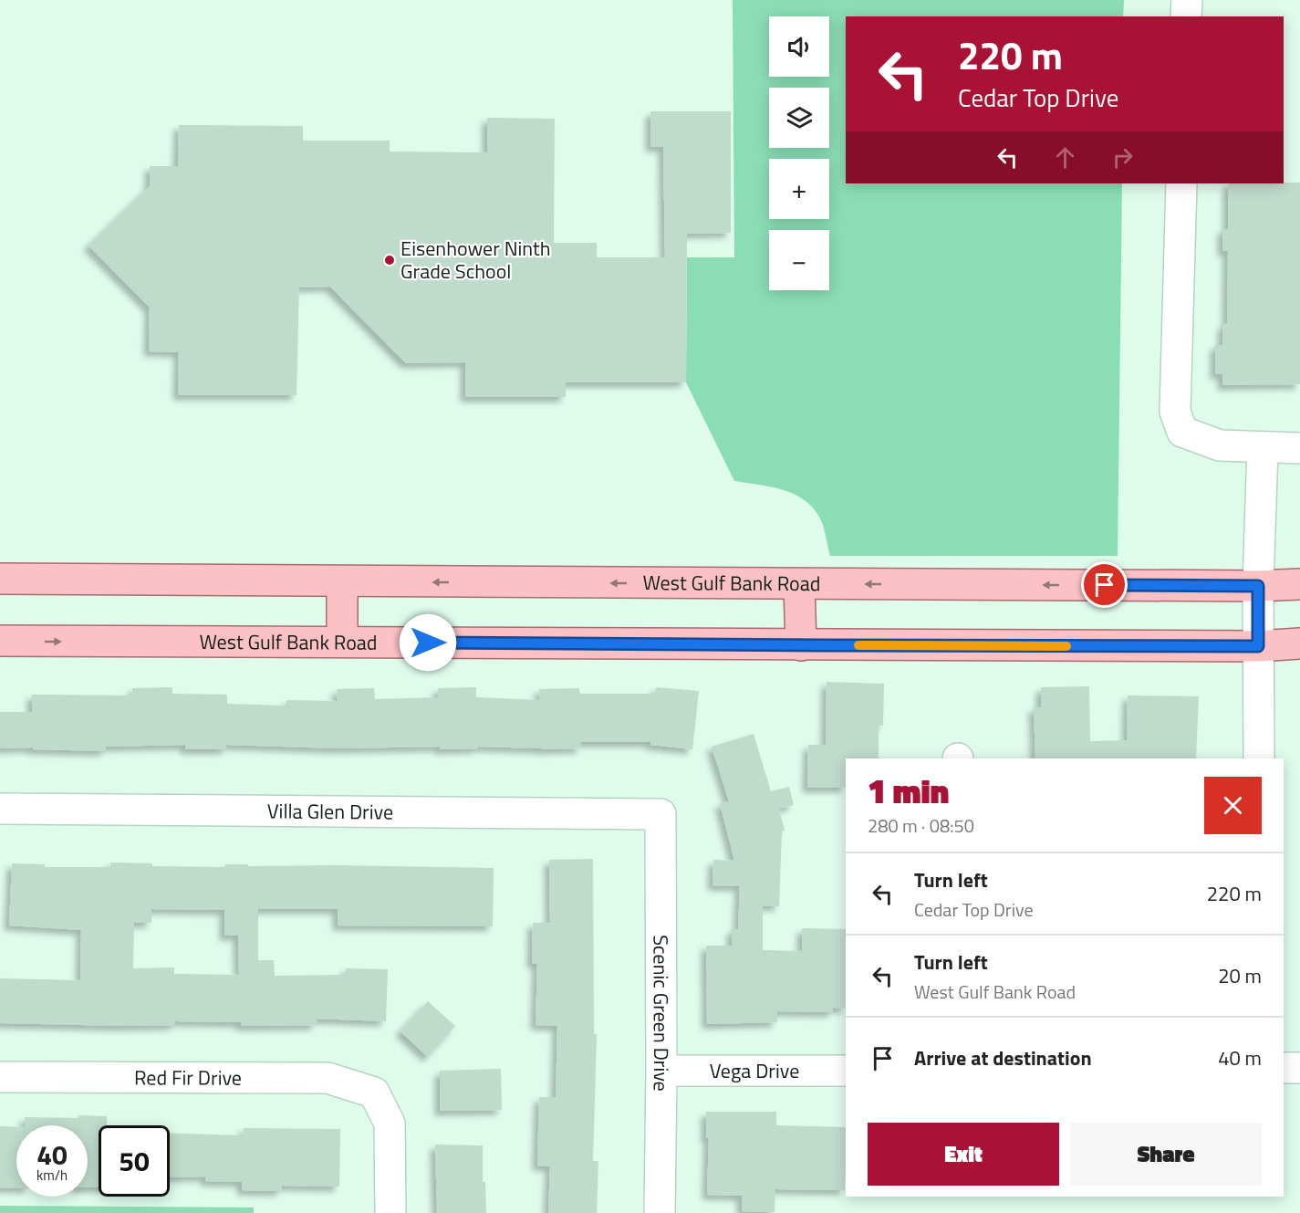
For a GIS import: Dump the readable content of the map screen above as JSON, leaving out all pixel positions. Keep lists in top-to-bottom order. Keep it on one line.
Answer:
{"streets":{"main road":["West Gulf Bank Road"],"street":["Villa Glen Drive","Scenic Green Drive","Vega Drive","Red Fir Drive"]},"crossings":[["Villa Glen Drive","Scenic Green Drive"],["Scenic Green Drive","Vega Drive"]],"places":["Eisenhower Ninth Grade School"],"page":{"map_buttons":["+","−"],"turn":["220 m","Cedar Top Drive"],"heading":["1 min","280 m · 08:50"],"list":[{"name":"Turn left","note":"Cedar Top Drive","value":"220 m"},{"name":"Turn left","note":"West Gulf Bank Road","value":"20 m"},{"name":"Arrive at destination","value":"40 m"}],"buttons":["Exit","Share"],"speed":"40 km/h","limit":"50"}}
